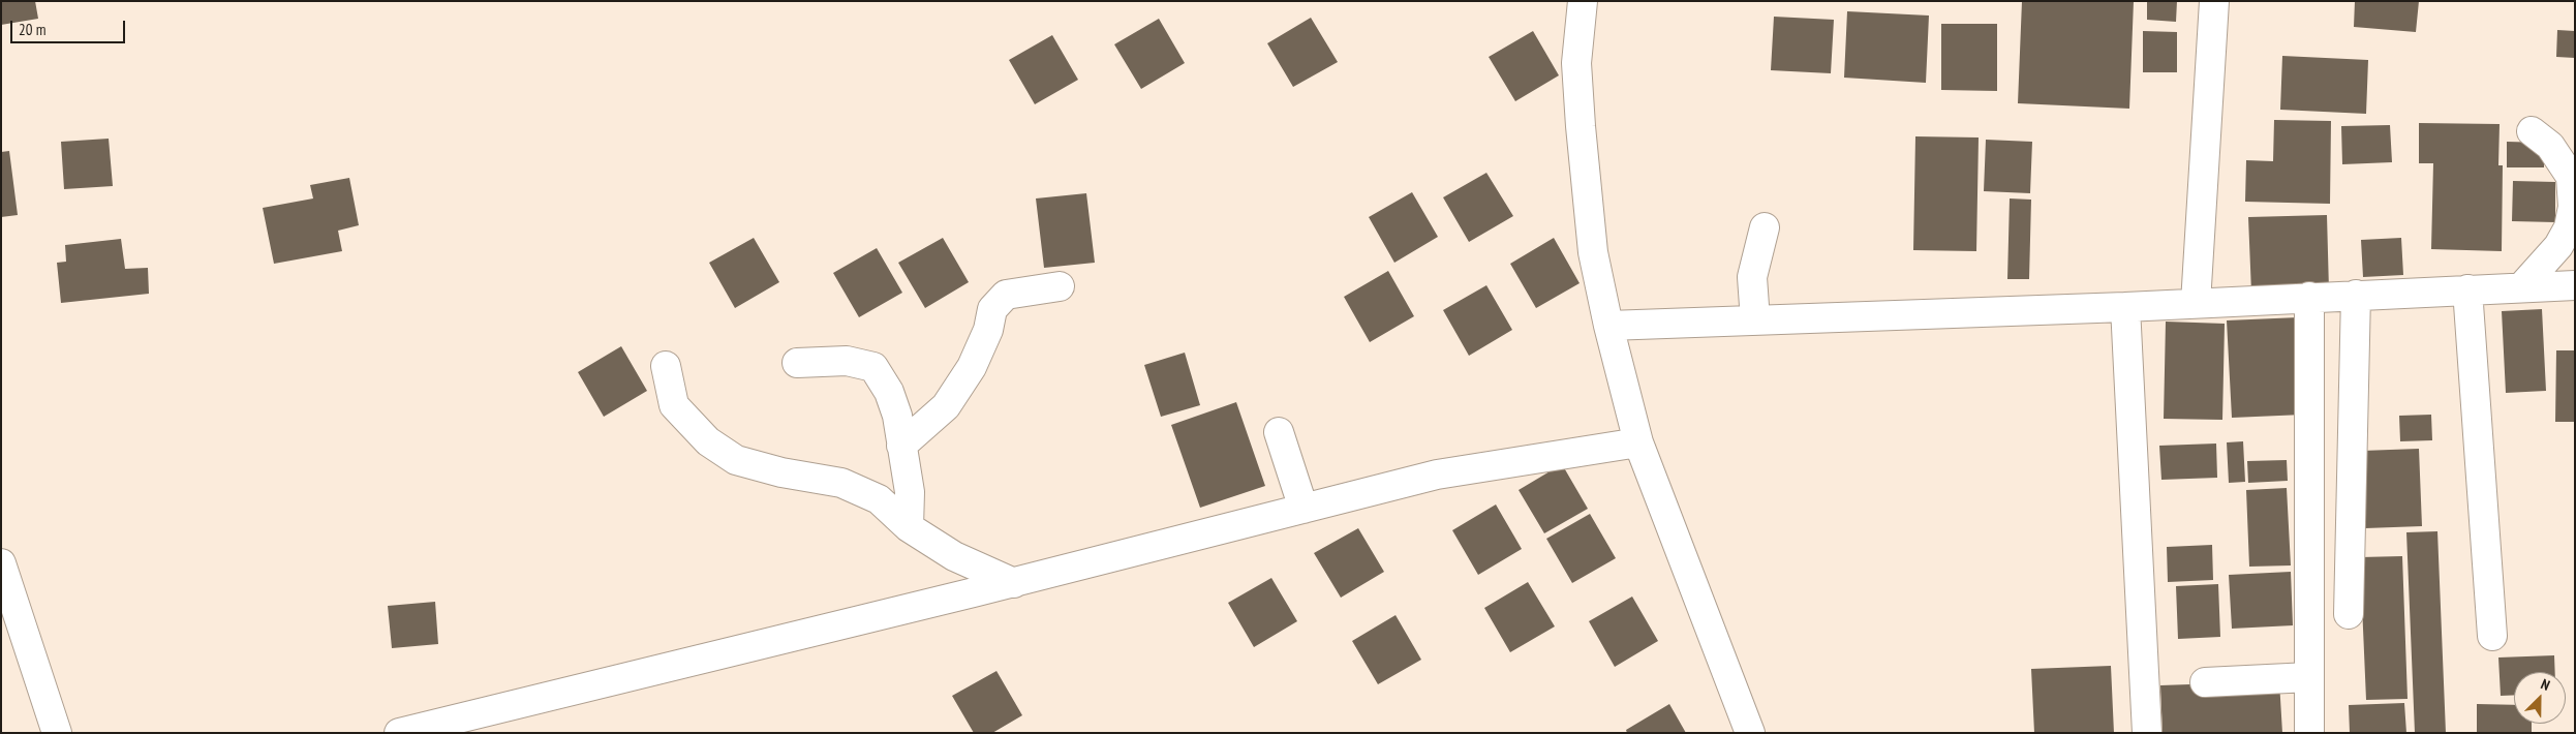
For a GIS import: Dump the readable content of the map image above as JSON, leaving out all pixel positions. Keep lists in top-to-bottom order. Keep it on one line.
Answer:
{"scale_bar":"20 m","north":"top right"}
